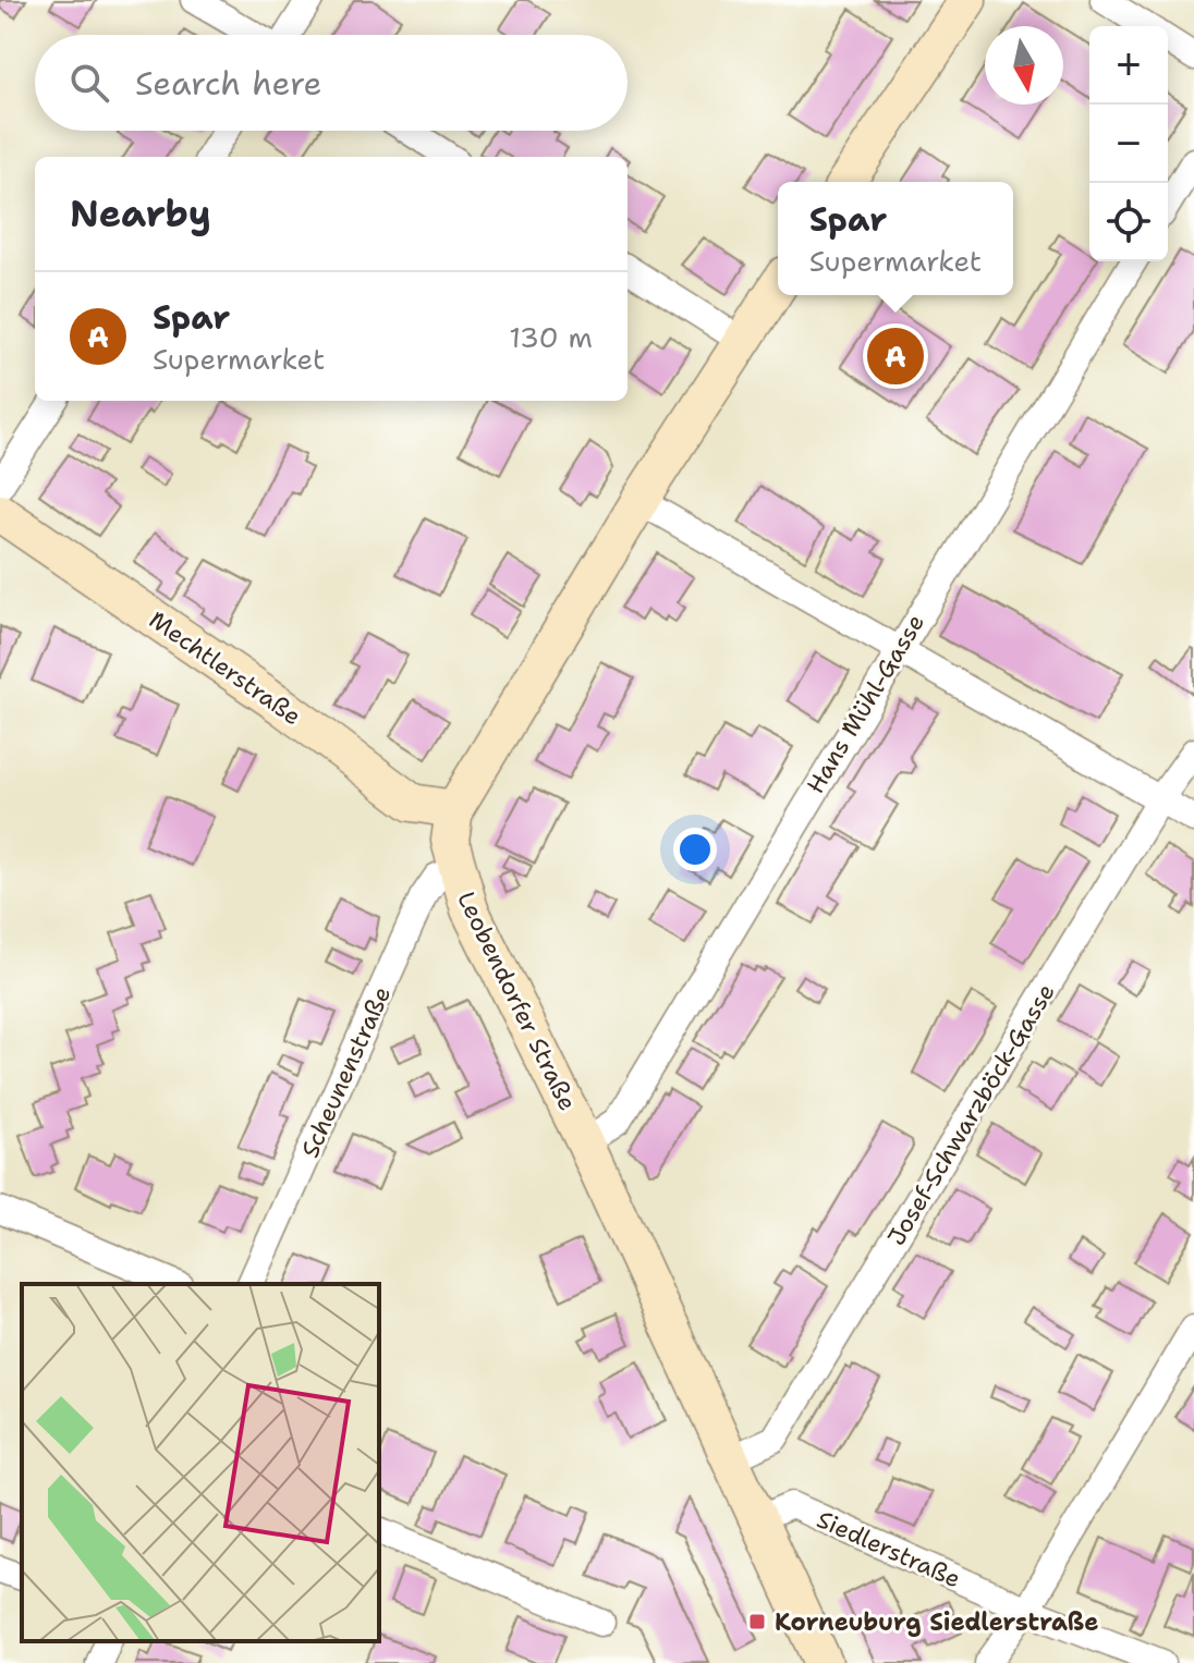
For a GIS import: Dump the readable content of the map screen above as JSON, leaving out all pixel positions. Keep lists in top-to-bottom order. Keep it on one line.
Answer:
{"streets":{"main road":["Mechtlerstraße","Leobendorfer Straße"],"street":["Hans Mühl-Gasse","Scheunenstraße","Josef-Schwarzböck-Gasse","Siedlerstraße"]},"crossings":[["Mechtlerstraße","Leobendorfer Straße"],["Hans Mühl-Gasse","Leobendorfer Straße"],["Leobendorfer Straße","Scheunenstraße"],["Leobendorfer Straße","Josef-Schwarzböck-Gasse"],["Leobendorfer Straße","Siedlerstraße"]],"places":{"transit":["Korneuburg Siedlerstraße"]},"north":"bottom","page":{"map_buttons":["+","−"],"search":"Search here","heading":"Nearby","popup":["Spar","Supermarket"],"list":[{"mark":"A","name":"Spar","note":"Supermarket","value":"130 m"}],"pins":"A"}}
